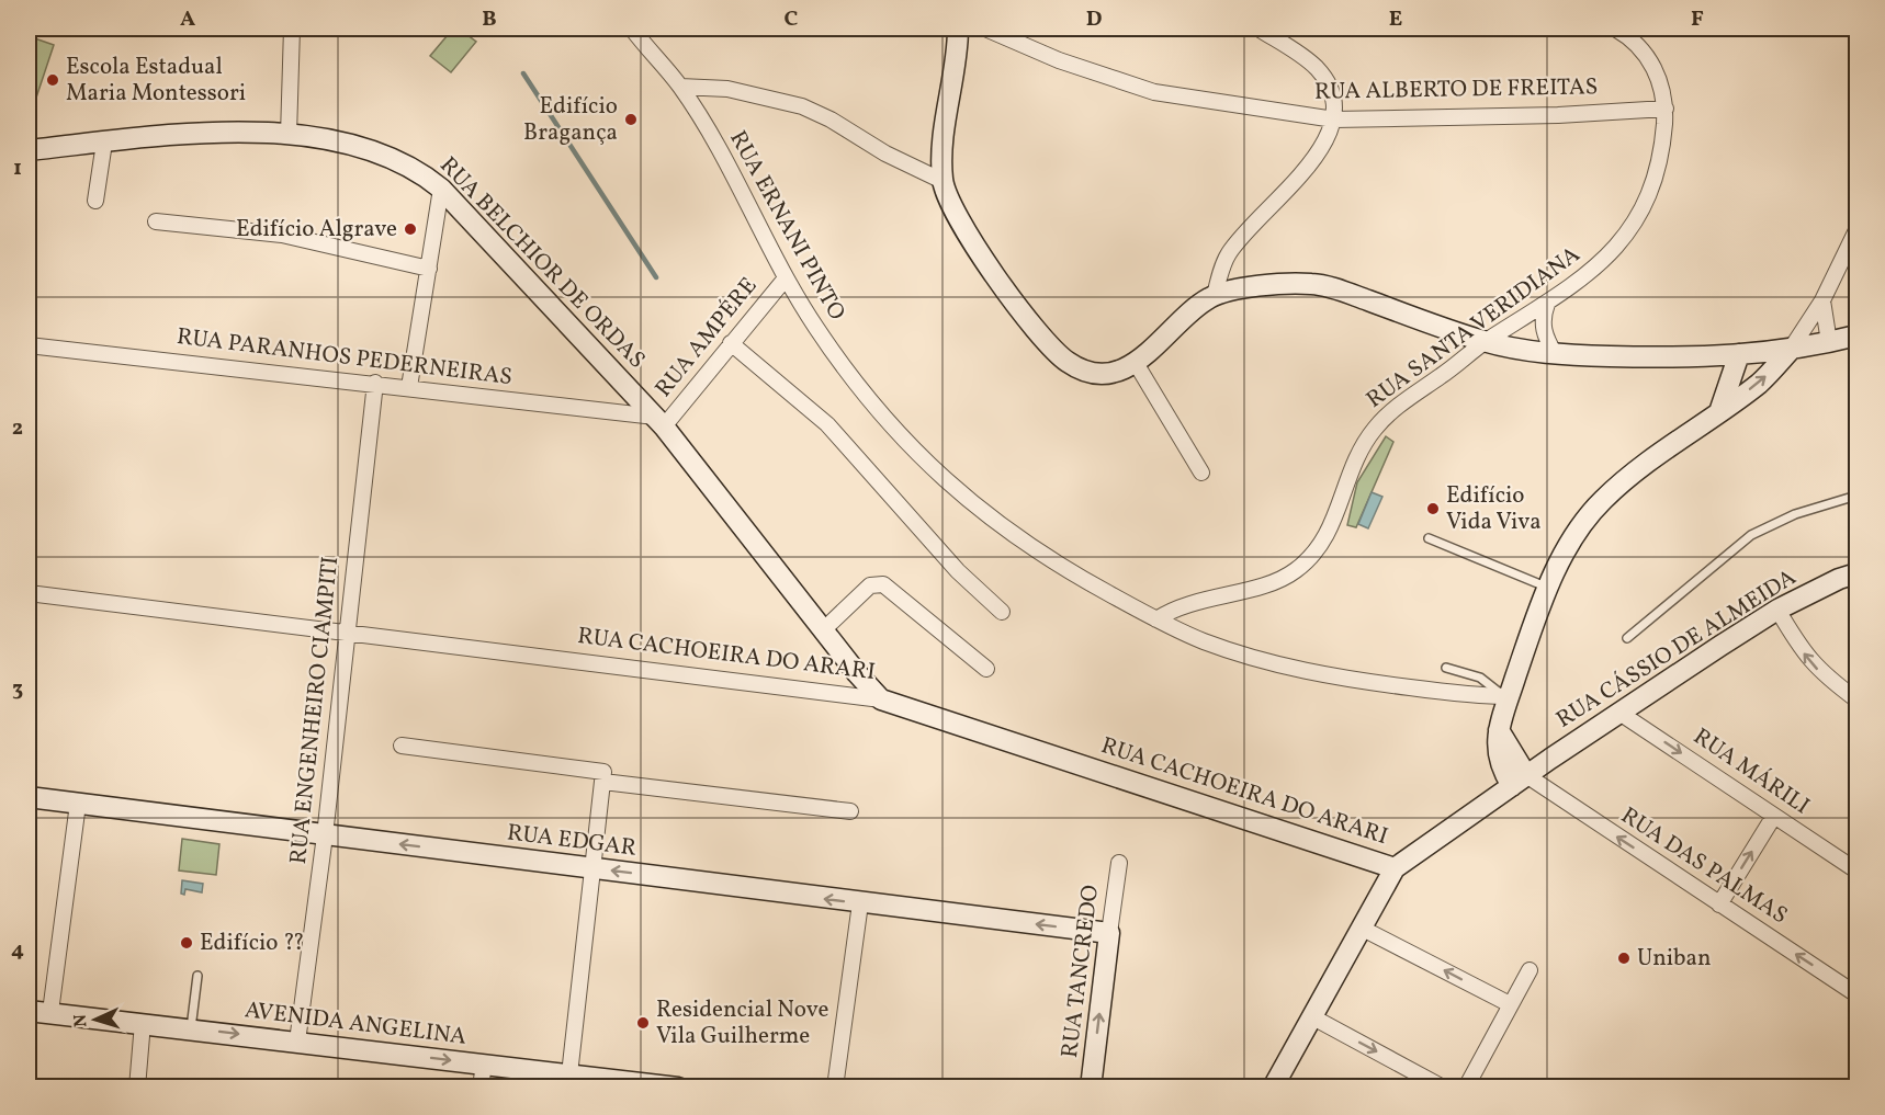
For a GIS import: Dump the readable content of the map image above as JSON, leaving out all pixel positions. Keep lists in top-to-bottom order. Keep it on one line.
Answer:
{"streets":{"street":["RUA ALBERTO DE FREITAS","RUA ERNANI PINTO","RUA BELCHIOR DE ORDAS","RUA SANTA VERIDIANA","RUA AMPÉRE","RUA PARANHOS PEDERNEIRAS","RUA CÁSSIO DE ALMEIDA","RUA CACHOEIRA DO ARARI","RUA ENGENHEIRO CIAMPITI","RUA MÁRILI","RUA EDGAR","RUA DAS PALMAS","RUA TANCREDO","AVENIDA ANGELINA"]},"crossings":[["RUA ALBERTO DE FREITAS","RUA SANTA VERIDIANA"],["RUA ERNANI PINTO","RUA SANTA VERIDIANA"],["RUA ERNANI PINTO","RUA AMPÉRE"],["RUA BELCHIOR DE ORDAS","RUA AMPÉRE"],["RUA BELCHIOR DE ORDAS","RUA PARANHOS PEDERNEIRAS"],["RUA BELCHIOR DE ORDAS","RUA CACHOEIRA DO ARARI"],["RUA AMPÉRE","RUA PARANHOS PEDERNEIRAS"],["RUA PARANHOS PEDERNEIRAS","RUA ENGENHEIRO CIAMPITI"],["RUA CÁSSIO DE ALMEIDA","RUA CACHOEIRA DO ARARI"],["RUA CÁSSIO DE ALMEIDA","RUA MÁRILI"],["RUA CÁSSIO DE ALMEIDA","RUA DAS PALMAS"],["RUA CACHOEIRA DO ARARI","RUA ENGENHEIRO CIAMPITI"],["RUA ENGENHEIRO CIAMPITI","RUA EDGAR"],["RUA ENGENHEIRO CIAMPITI","AVENIDA ANGELINA"],["RUA EDGAR","RUA TANCREDO"]],"one_way":["RUA MÁRILI","RUA DAS PALMAS","RUA TANCREDO","AVENIDA ANGELINA"],"places":["Escola Estadual Maria Montessori","Edifício Bragança","Edifício Algrave","Edifício Vida Viva","Edifício ??","Uniban","Residencial Nove Vila Guilherme"],"north":"left","grid":{"columns":["A","B","C","D","E","F"],"rows":["1","2","3","4"]}}
